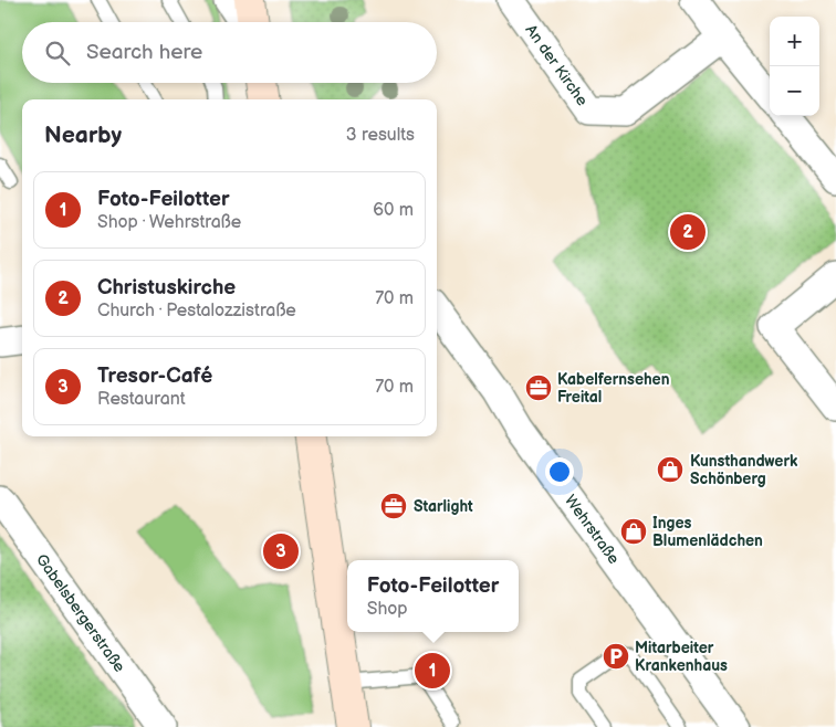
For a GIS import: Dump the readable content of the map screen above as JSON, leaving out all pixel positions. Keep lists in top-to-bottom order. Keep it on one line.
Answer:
{"streets":{"street":["An der Kirche","Wehrstraße","Gabelsbergerstraße"]},"places":{"office":["Kabelfernsehen Freital","Starlight"],"shop":["Kunsthandwerk Schönberg","Inges Blumenlädchen"],"parking":["Mitarbeiter Krankenhaus"]},"page":{"map_buttons":["+","−"],"search":"Search here","heading":["Nearby","3 results"],"list":[{"mark":"1","name":"Foto-Feilotter","note":"Shop · Wehrstraße","value":"60 m"},{"mark":"2","name":"Christuskirche","note":"Church · Pestalozzistraße","value":"70 m"},{"mark":"3","name":"Tresor-Café","note":"Restaurant","value":"70 m"}],"pins":["2","3","1"],"popup":["Foto-Feilotter","Shop"]}}
